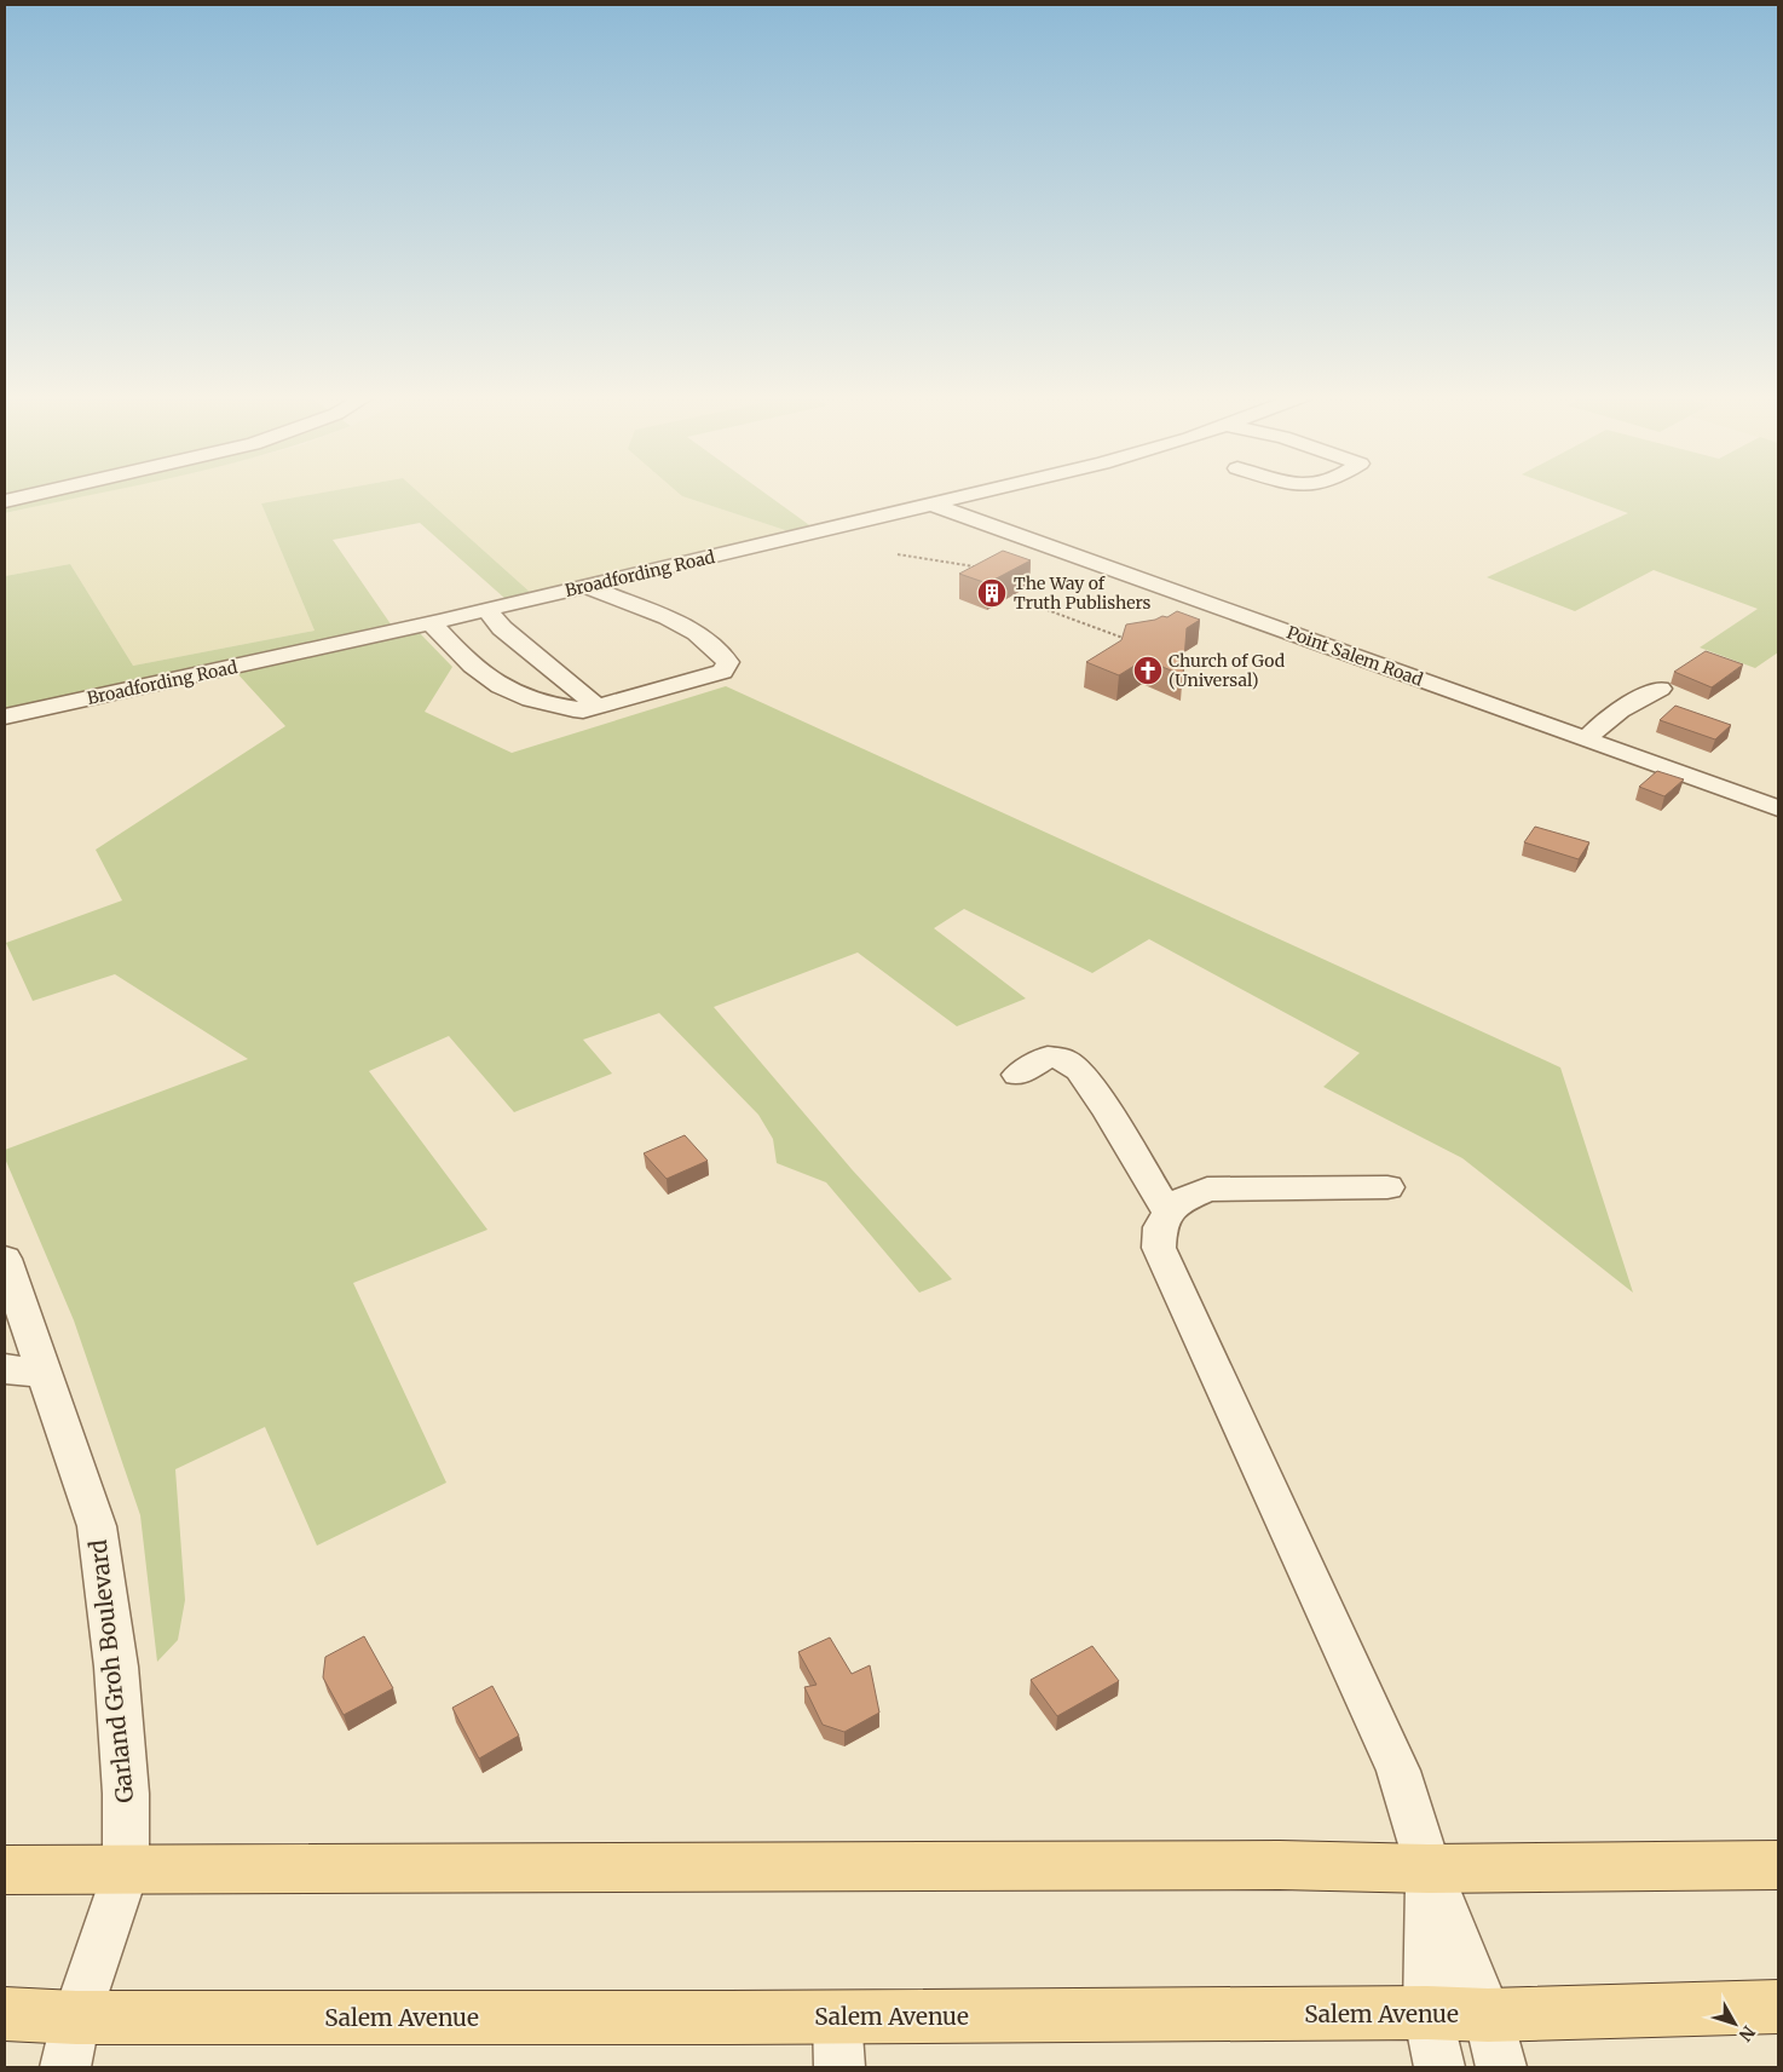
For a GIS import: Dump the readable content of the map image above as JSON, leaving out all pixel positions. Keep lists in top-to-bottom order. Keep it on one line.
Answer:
{"streets":{"main road":["Salem Avenue"],"street":["Broadfording Road","Point Salem Road","Garland Groh Boulevard"]},"crossings":[["Broadfording Road","Point Salem Road"],["Garland Groh Boulevard","Salem Avenue"]],"places":{"building":["The Way of Truth Publishers"],"church":["Church of God (Universal)"]},"north":"bottom right"}
